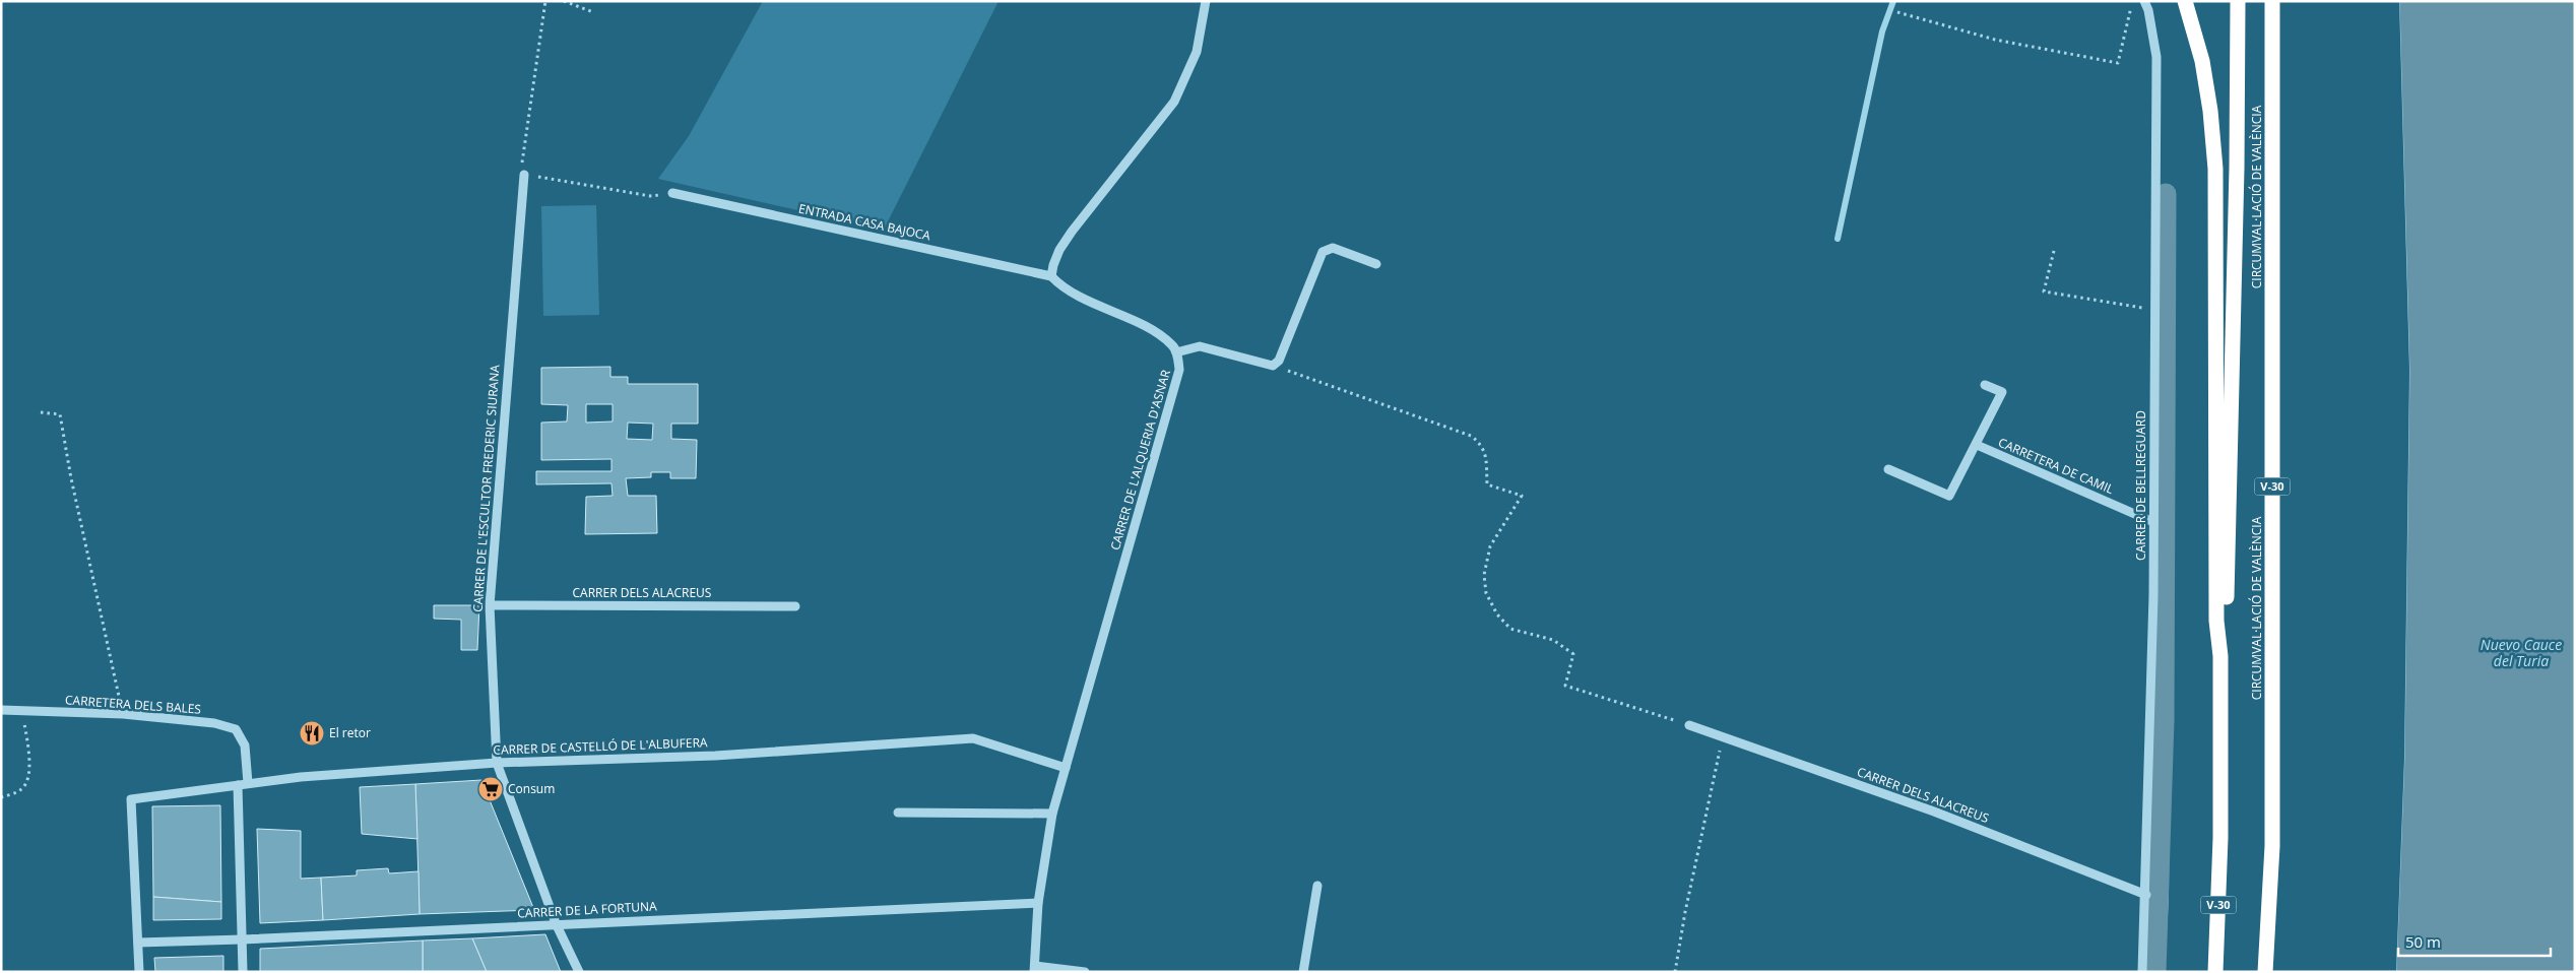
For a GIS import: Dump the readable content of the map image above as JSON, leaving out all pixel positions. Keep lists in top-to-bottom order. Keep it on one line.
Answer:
{"streets":{"highway":["CIRCUMVAL·LACIÓ DE VALÈNCIA","V-30"],"street":["ENTRADA CASA BAJOCA","CARRER DE L'ALQUERIA D'ASNAR","CARRETERA DE CAMIL","CARRER DE BELLREGUARD","CARRER DE L'ESCULTOR FREDERIC SIURANA","CARRER DELS ALACREUS","CARRETERA DELS BALES","CARRER DE CASTELLÓ DE L'ALBUFERA","CARRER DE LA FORTUNA"]},"crossings":[["CIRCUMVAL·LACIÓ DE VALÈNCIA","V-30"],["CARRER DE L'ALQUERIA D'ASNAR","CARRER DE CASTELLÓ DE L'ALBUFERA"],["CARRER DE L'ALQUERIA D'ASNAR","CARRER DE LA FORTUNA"],["CARRETERA DE CAMIL","CARRER DE BELLREGUARD"],["CARRER DE BELLREGUARD","CARRER DELS ALACREUS"],["CARRER DE L'ESCULTOR FREDERIC SIURANA","CARRER DELS ALACREUS"],["CARRER DE L'ESCULTOR FREDERIC SIURANA","CARRER DE CASTELLÓ DE L'ALBUFERA"],["CARRER DE L'ESCULTOR FREDERIC SIURANA","CARRER DE LA FORTUNA"],["CARRETERA DELS BALES","CARRER DE CASTELLÓ DE L'ALBUFERA"],["CARRER DE CASTELLÓ DE L'ALBUFERA","CARRER DE LA FORTUNA"]],"water":["Nuevo Cauce del Turia"],"places":{"restaurant":["El retor"],"supermarket":["Consum"]},"scale_bar":"50 m"}
